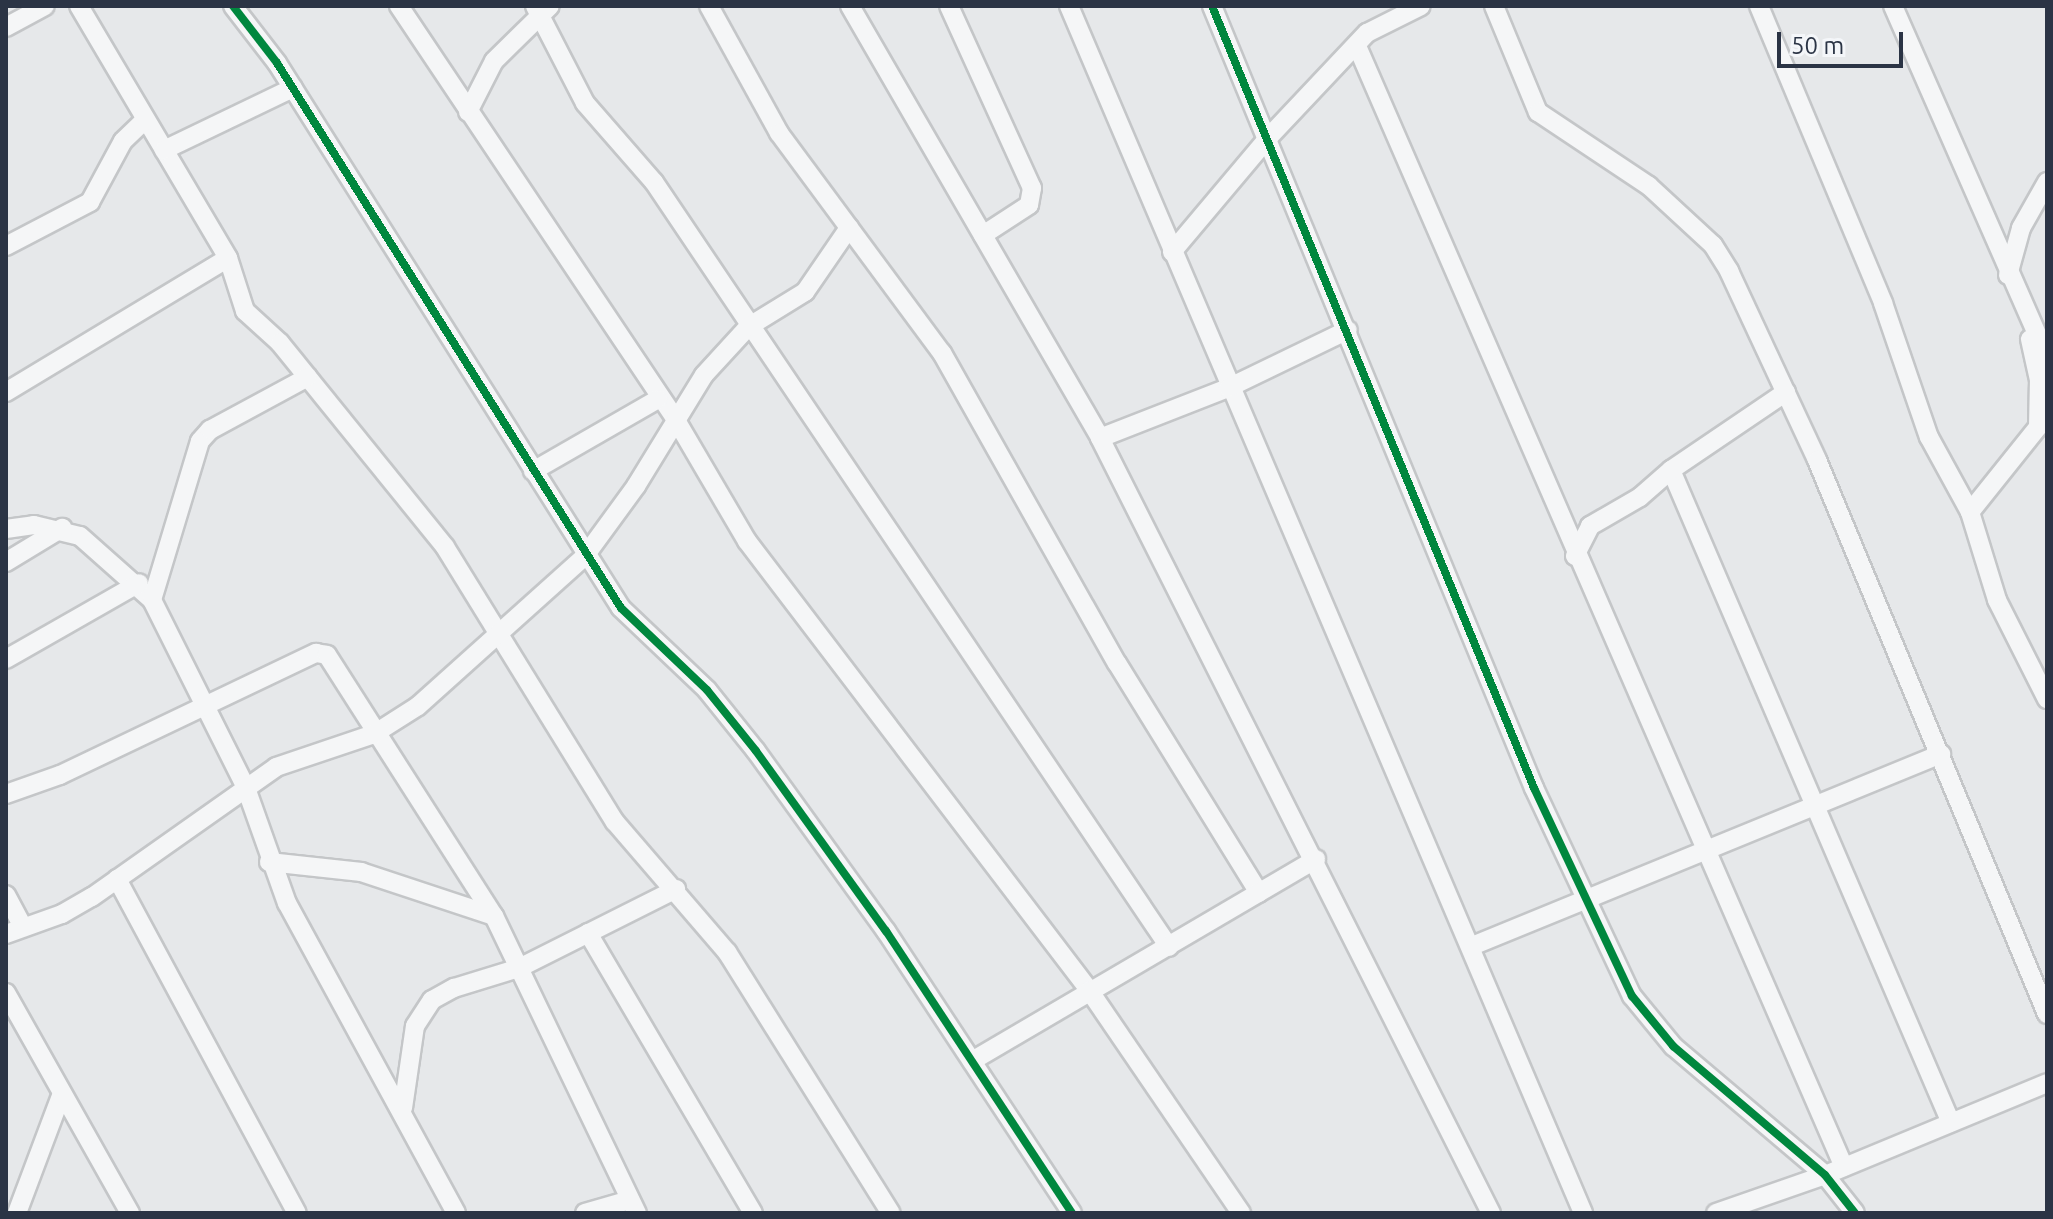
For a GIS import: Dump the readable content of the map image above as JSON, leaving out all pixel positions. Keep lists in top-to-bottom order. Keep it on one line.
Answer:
{"scale_bar":"50 m"}
